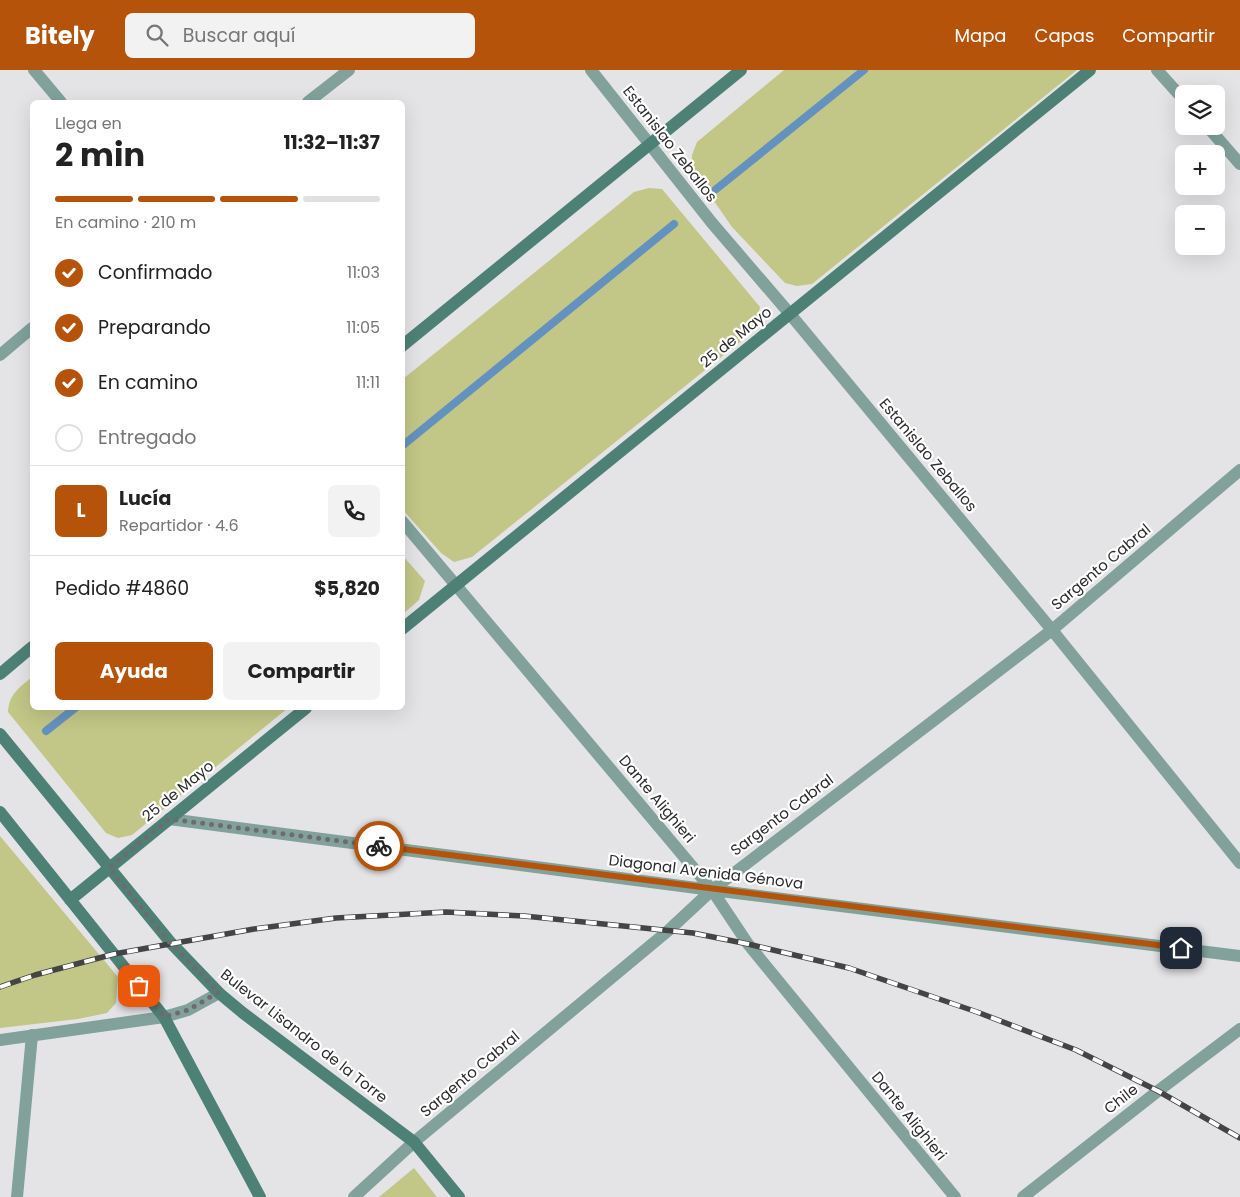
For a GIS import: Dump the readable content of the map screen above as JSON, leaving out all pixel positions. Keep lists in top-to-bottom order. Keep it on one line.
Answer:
{"streets":{"street":["Estanislao Zeballos","25 de Mayo","Sargento Cabral","Dante Alighieri","Diagonal Avenida Génova","Bulevar Lisandro de la Torre","Chile"]},"crossings":[["Estanislao Zeballos","25 de Mayo"],["Estanislao Zeballos","Sargento Cabral"],["25 de Mayo","Dante Alighieri"],["25 de Mayo","Diagonal Avenida Génova"],["25 de Mayo","Bulevar Lisandro de la Torre"],["Sargento Cabral","Dante Alighieri"],["Sargento Cabral","Diagonal Avenida Génova"],["Sargento Cabral","Bulevar Lisandro de la Torre"],["Dante Alighieri","Diagonal Avenida Génova"]],"page":{"header":"Bitely","search":"Buscar aquí","nav":["Mapa","Capas","Compartir"],"map_buttons":["+","−"],"heading":["2 min","Llega en","11:32–11:37"],"panel":["Lucía","Repartidor · 4.6","Pedido #4860","$5,820"],"bar":"En camino · 210 m","list":[["Confirmado","11:03"],["Preparando","11:05"],["En camino","11:11"],"Entregado"],"round":"L","buttons":["Ayuda","Compartir"]}}
